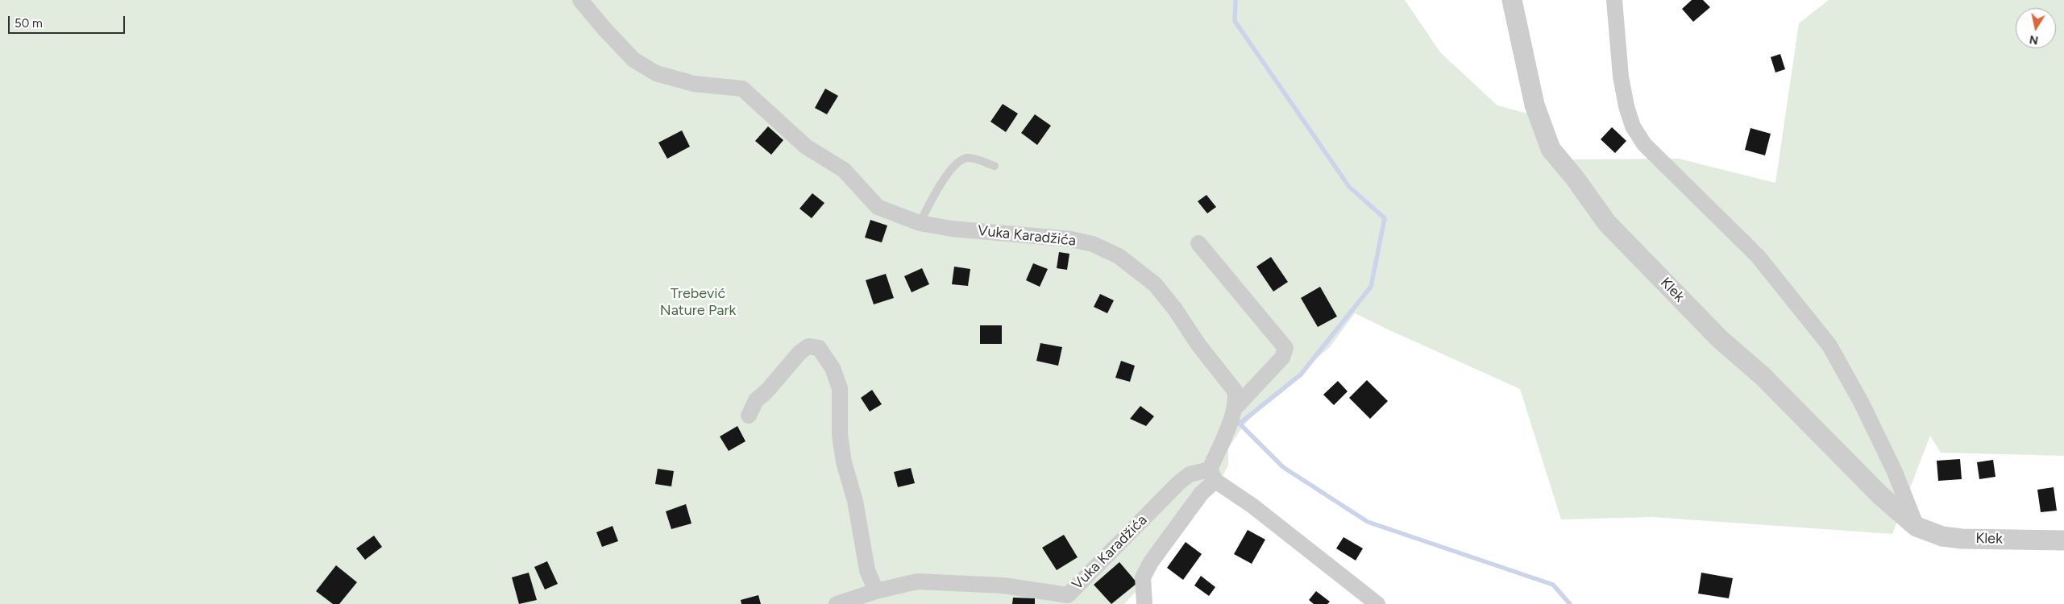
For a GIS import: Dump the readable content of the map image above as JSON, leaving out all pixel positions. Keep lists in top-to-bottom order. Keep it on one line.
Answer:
{"streets":{"street":["Vuka Karadžića","Klek"]},"parks":["Trebević Nature Park"],"scale_bar":"50 m","north":"bottom"}
